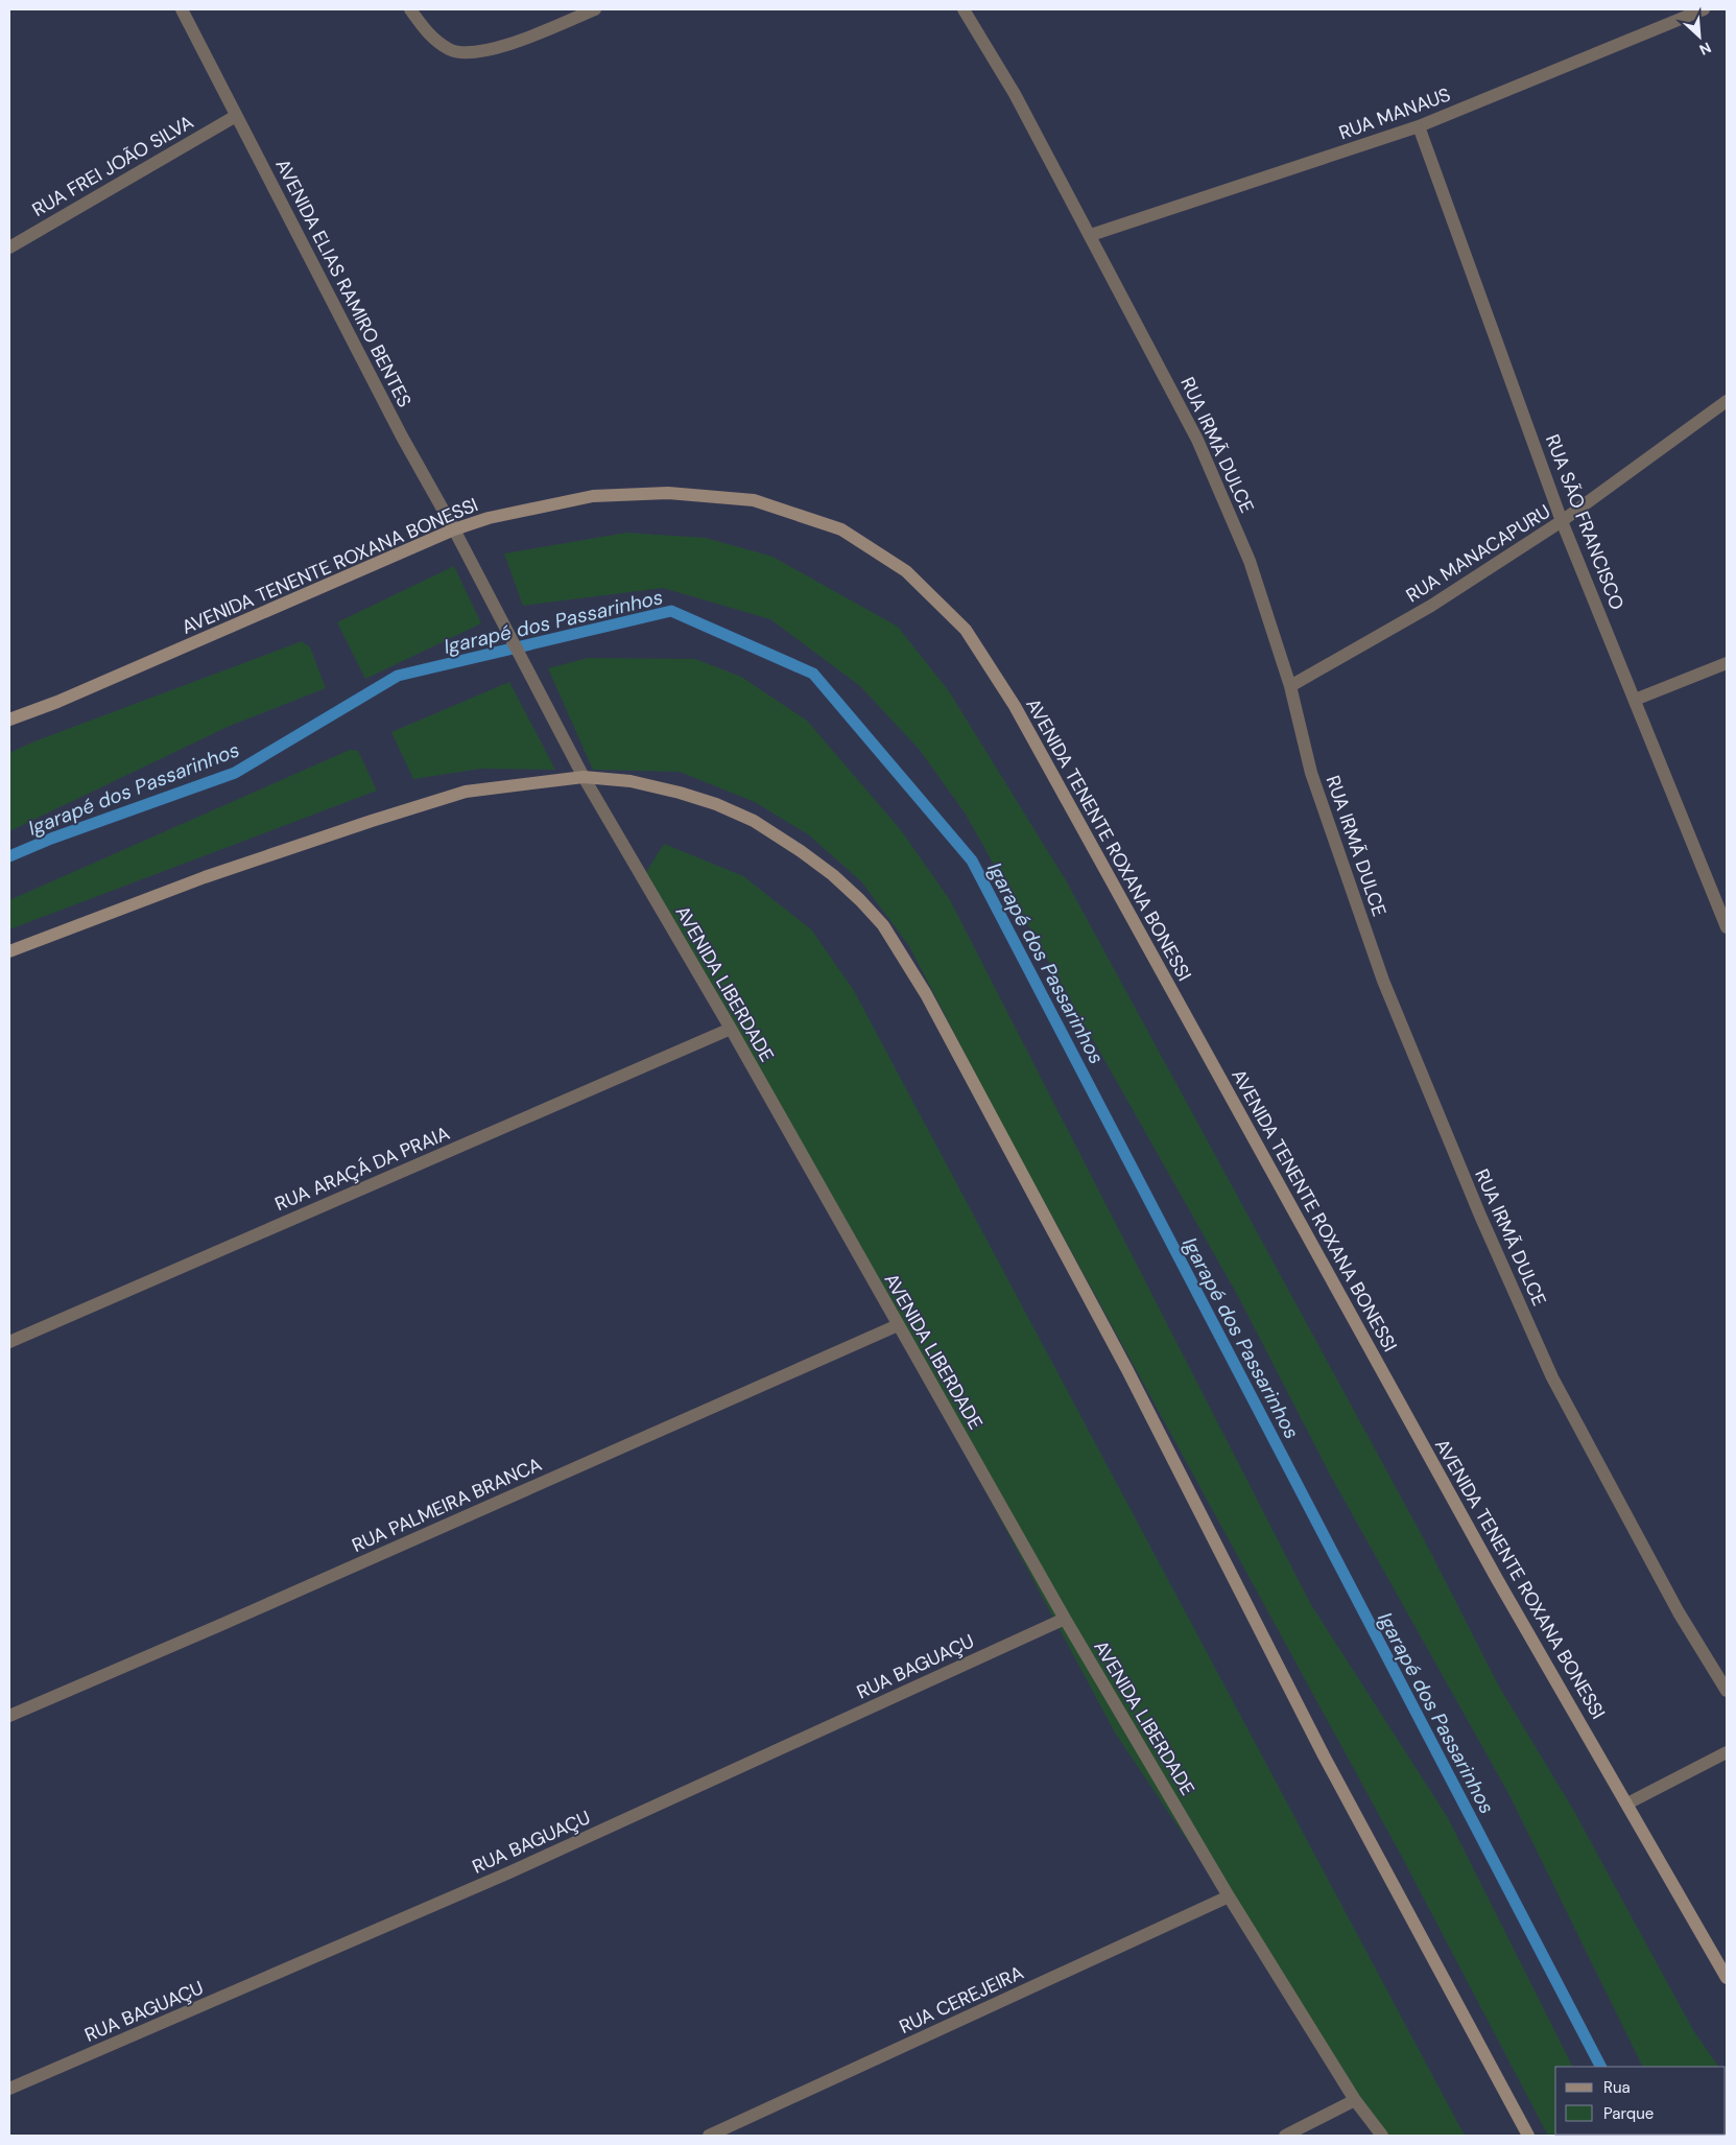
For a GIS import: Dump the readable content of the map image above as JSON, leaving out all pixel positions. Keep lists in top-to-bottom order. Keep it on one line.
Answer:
{"streets":{"street":["RUA MANAUS","RUA FREI JOÃO SILVA","AVENIDA ELIAS RAMIRO BENTES","RUA IRMÃ DULCE","RUA SÃO FRANCISCO","RUA MANACAPURU","AVENIDA TENENTE ROXANA BONESSI","AVENIDA LIBERDADE","RUA ARAÇÁ DA PRAIA","RUA PALMEIRA BRANCA","RUA BAGUAÇU","RUA CEREJEIRA"]},"crossings":[["RUA MANAUS","RUA IRMÃ DULCE"],["RUA MANAUS","RUA SÃO FRANCISCO"],["RUA FREI JOÃO SILVA","AVENIDA ELIAS RAMIRO BENTES"],["AVENIDA ELIAS RAMIRO BENTES","AVENIDA TENENTE ROXANA BONESSI"],["AVENIDA ELIAS RAMIRO BENTES","AVENIDA LIBERDADE"],["RUA IRMÃ DULCE","RUA MANACAPURU"],["RUA SÃO FRANCISCO","RUA MANACAPURU"],["AVENIDA LIBERDADE","RUA ARAÇÁ DA PRAIA"],["AVENIDA LIBERDADE","RUA PALMEIRA BRANCA"],["AVENIDA LIBERDADE","RUA BAGUAÇU"],["AVENIDA LIBERDADE","RUA CEREJEIRA"]],"water":["Igarapé dos Passarinhos"],"legend":["Rua","Parque"],"north":"bottom right"}
